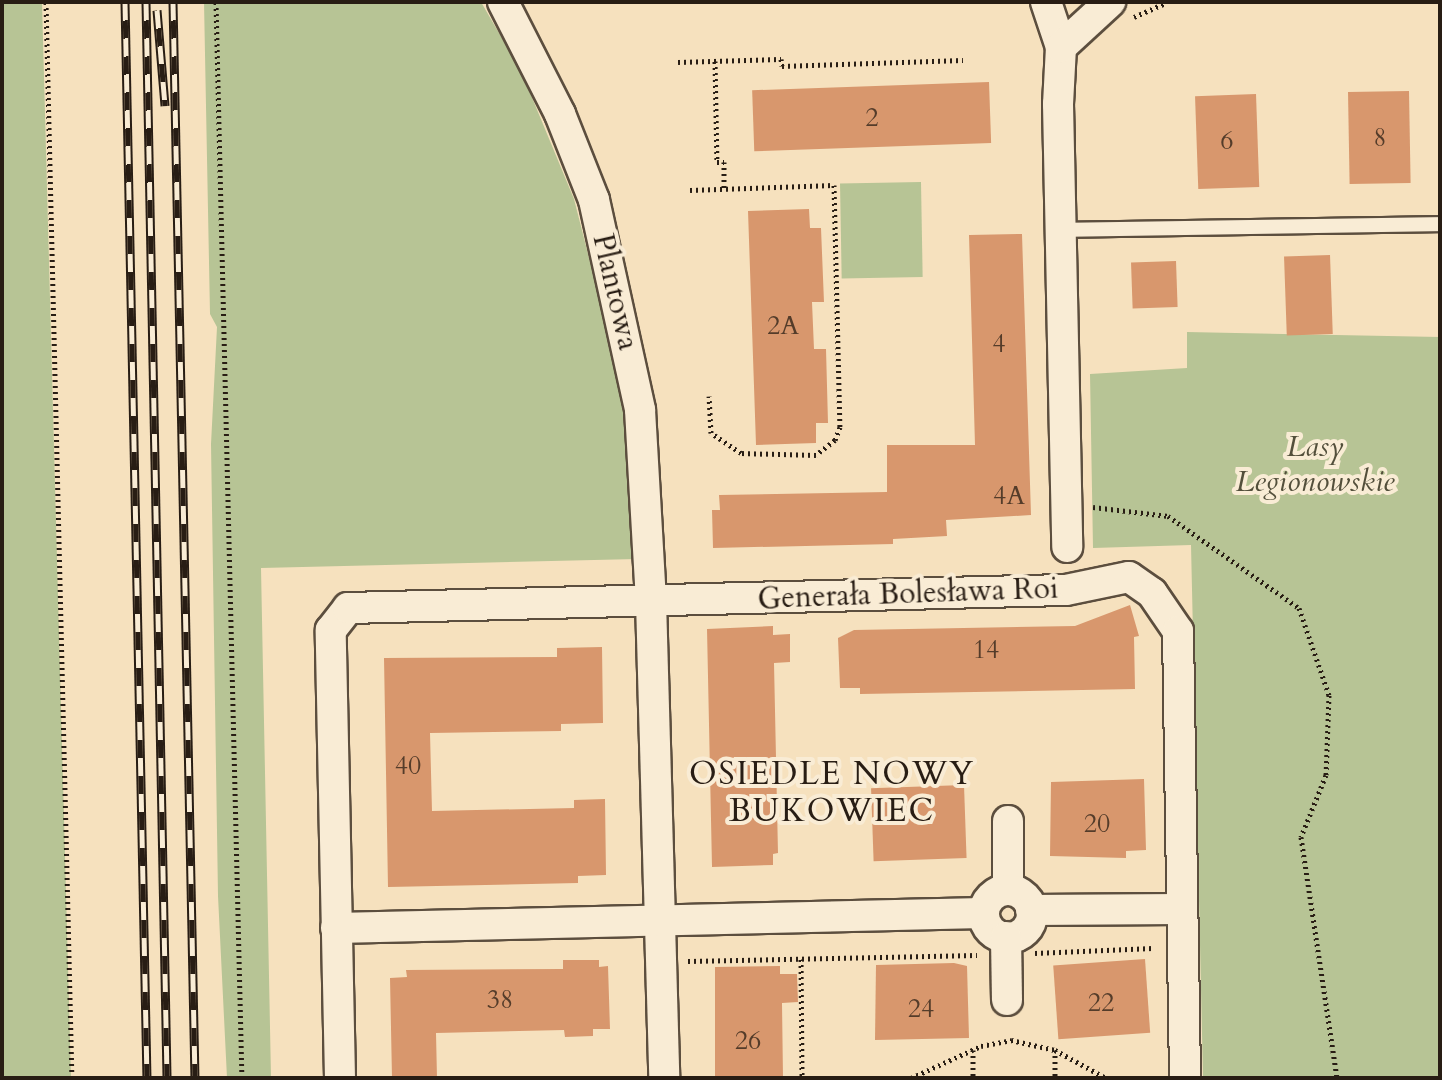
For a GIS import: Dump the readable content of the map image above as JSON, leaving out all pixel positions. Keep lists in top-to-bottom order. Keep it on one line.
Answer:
{"streets":{"street":["Plantowa","Generała Bolesława Roi"]},"crossings":[["Plantowa","Generała Bolesława Roi"]],"districts":["OSIEDLE NOWY BUKOWIEC"],"parks":["Lasy Legionowskie"],"house_numbers":["2","8","6","2A","4","4A","14","40","20","38","22","24","26"]}
